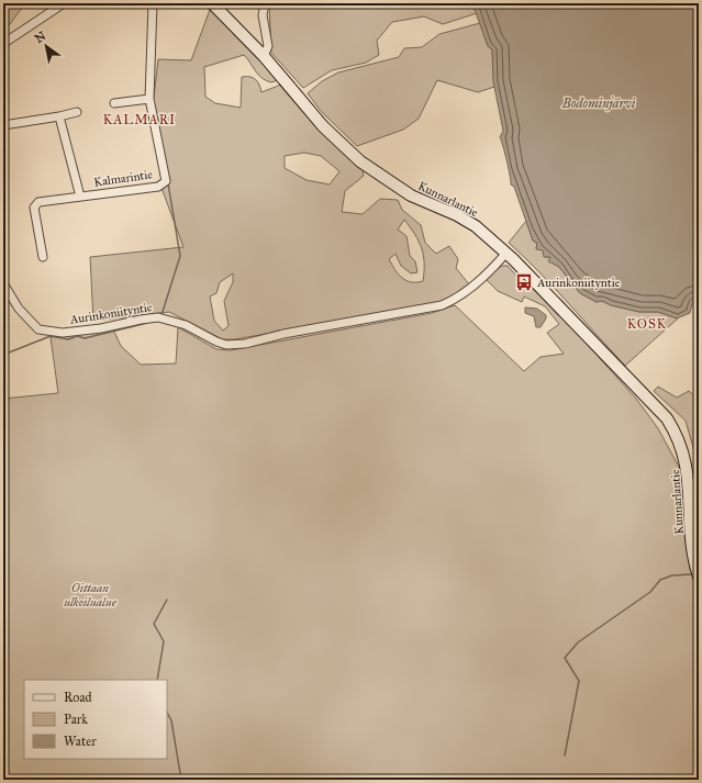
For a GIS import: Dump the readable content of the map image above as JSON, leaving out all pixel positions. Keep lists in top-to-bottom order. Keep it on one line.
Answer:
{"streets":{"main road":["Kunnarlantie"],"street":["Kalmarintie","Aurinkoniityntie"]},"crossings":[["Kunnarlantie","Aurinkoniityntie"]],"districts":["KALMARI","KOSK"],"water":["Bodominjärvi"],"parks":["Oittaan ulkoilualue"],"places":{"bus stop":["Aurinkoniityntie"]},"legend":["Road","Park","Water"],"north":"top left"}
